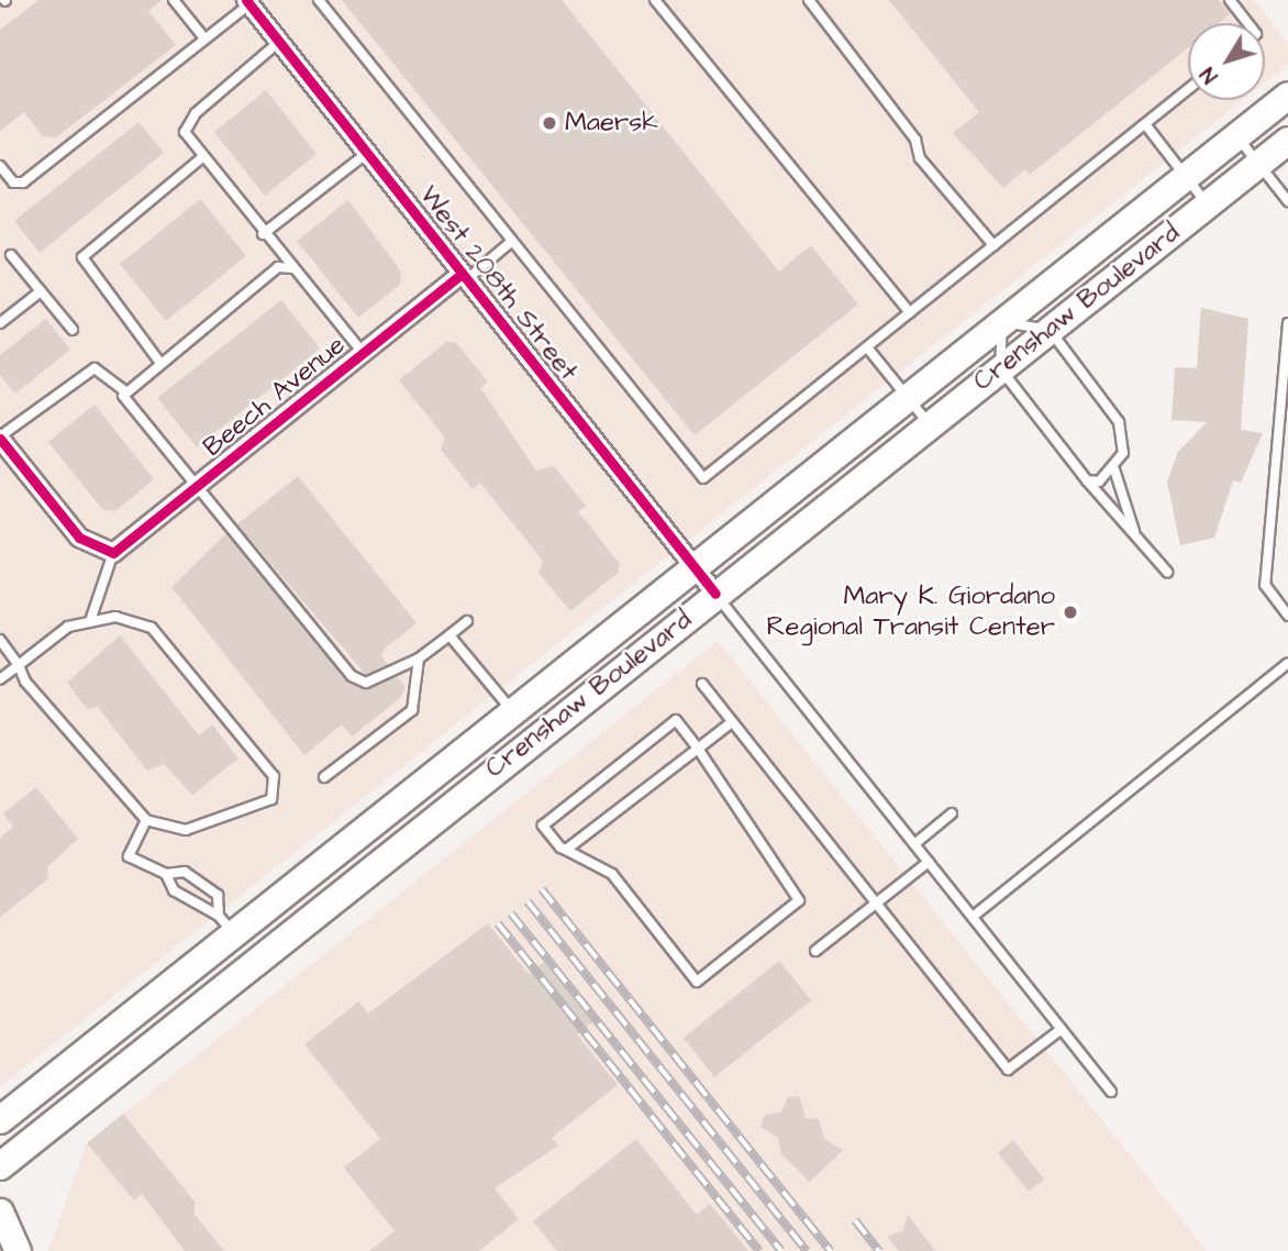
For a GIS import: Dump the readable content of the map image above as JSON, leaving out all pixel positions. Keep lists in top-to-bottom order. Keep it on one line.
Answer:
{"streets":{"main road":["Crenshaw Boulevard"],"street":["West 208th Street","Beech Avenue"]},"crossings":[["West 208th Street","Crenshaw Boulevard"],["West 208th Street","Beech Avenue"]],"places":["Maersk","Mary K. Giordano Regional Transit Center"],"north":"bottom left"}
